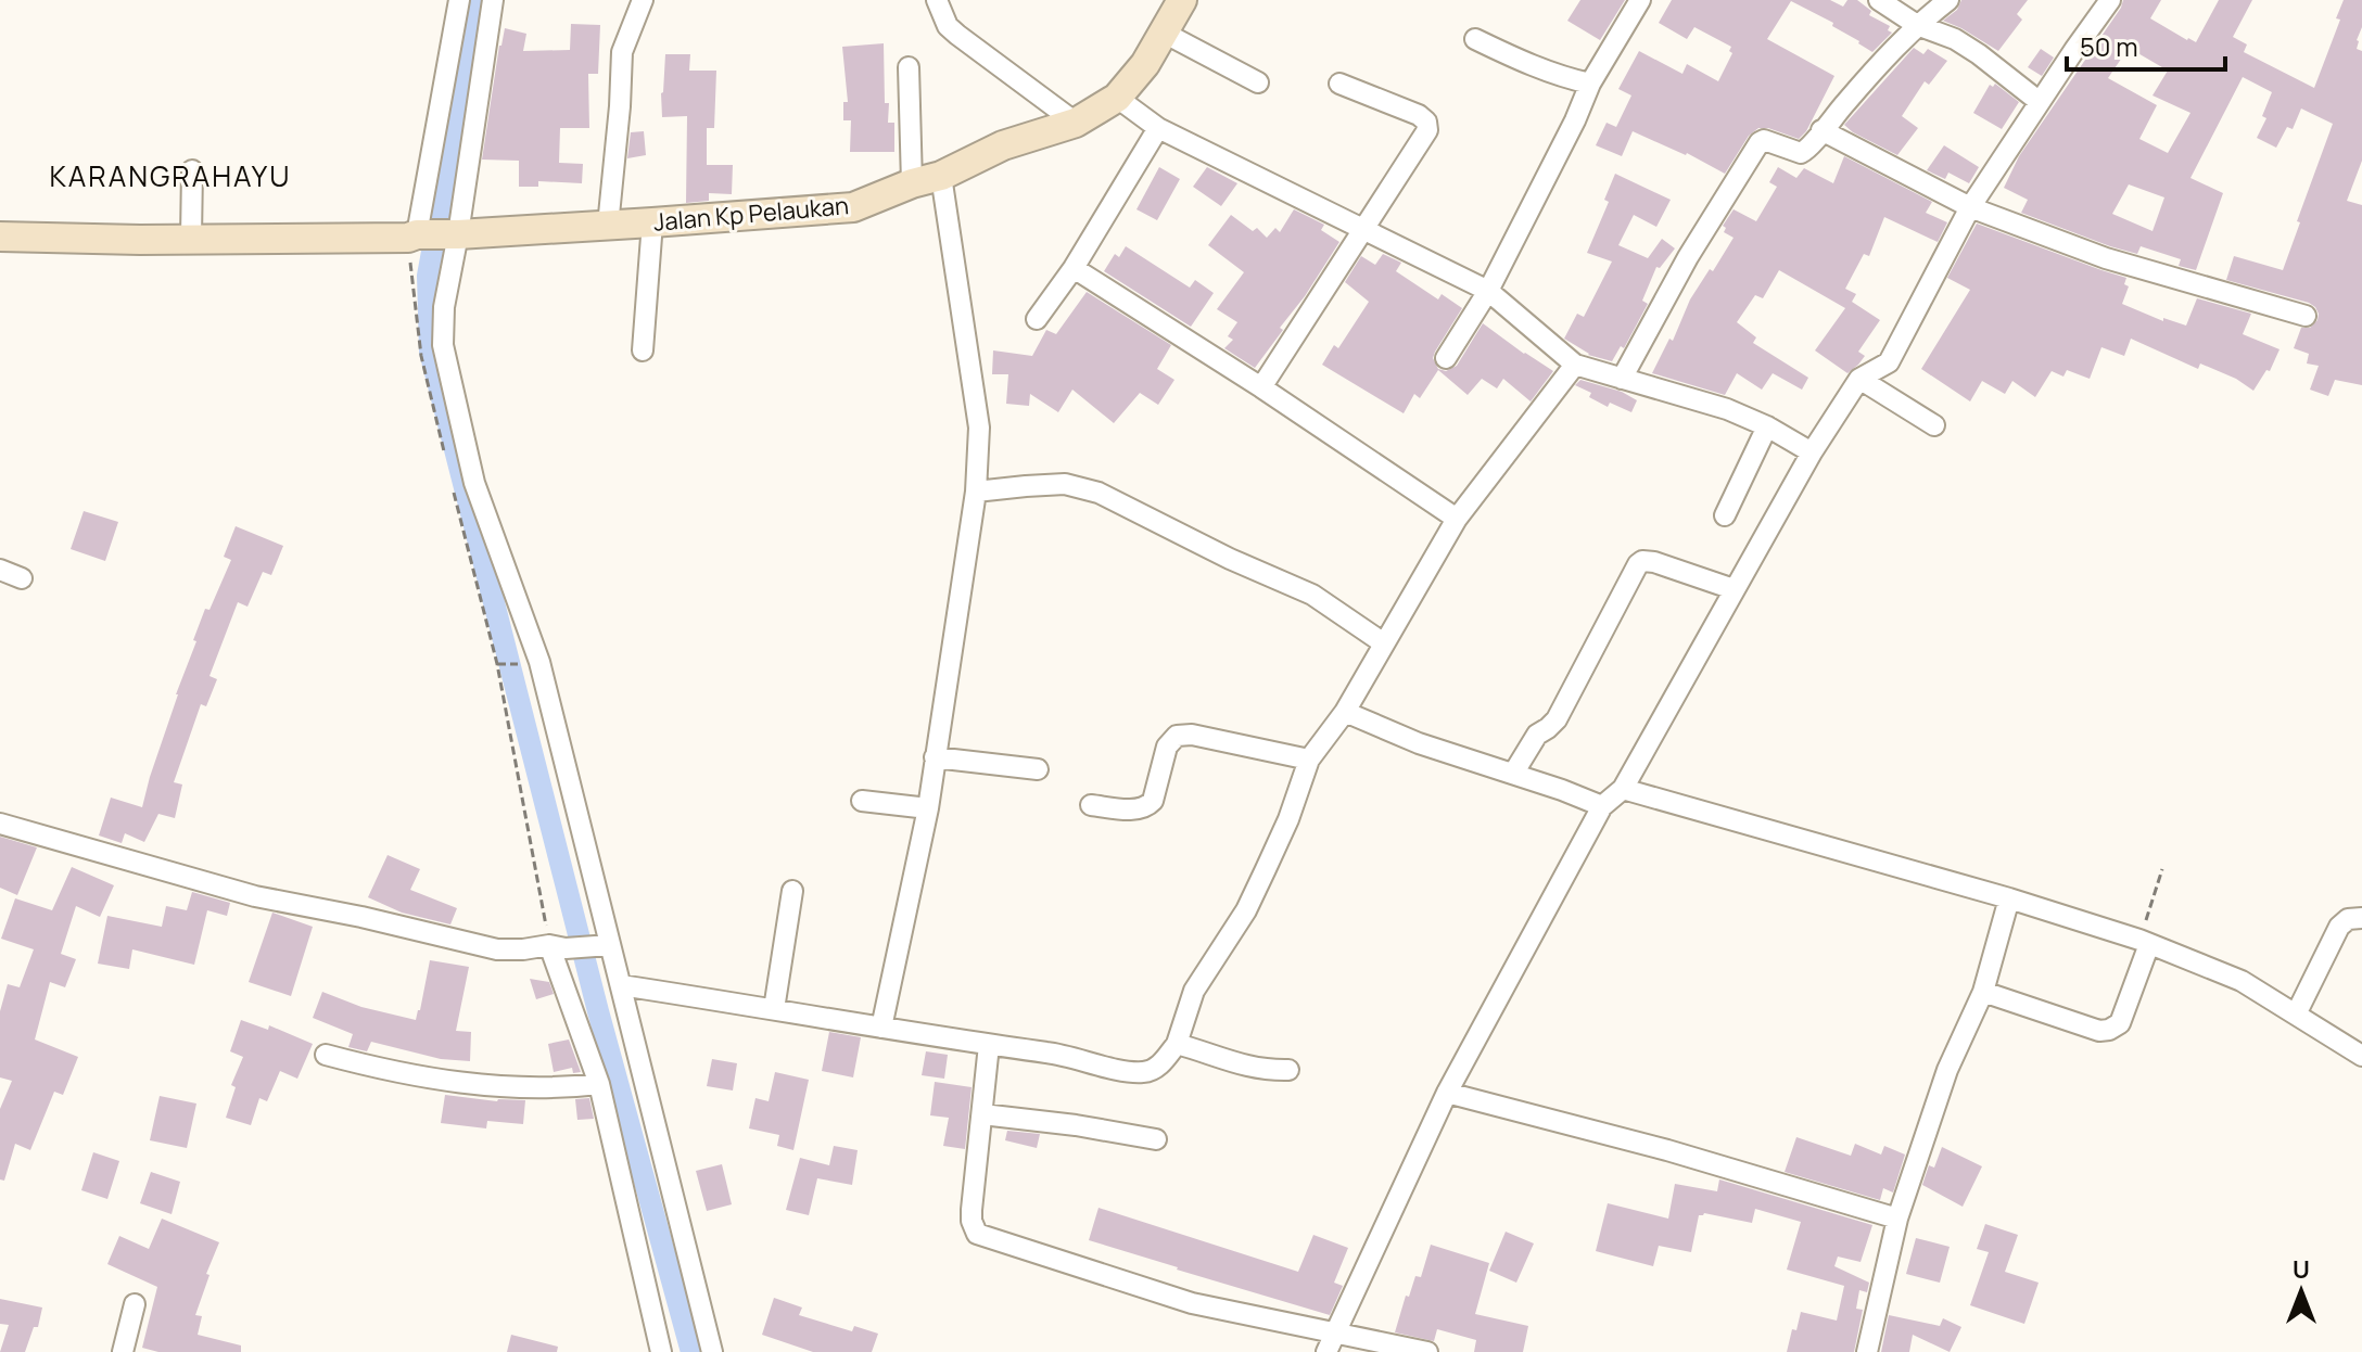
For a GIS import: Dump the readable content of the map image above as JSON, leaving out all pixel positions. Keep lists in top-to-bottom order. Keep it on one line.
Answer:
{"streets":{"street":["Jalan Kp Pelaukan"]},"districts":["KARANGRAHAYU"],"scale_bar":"50 m","north":"top"}
